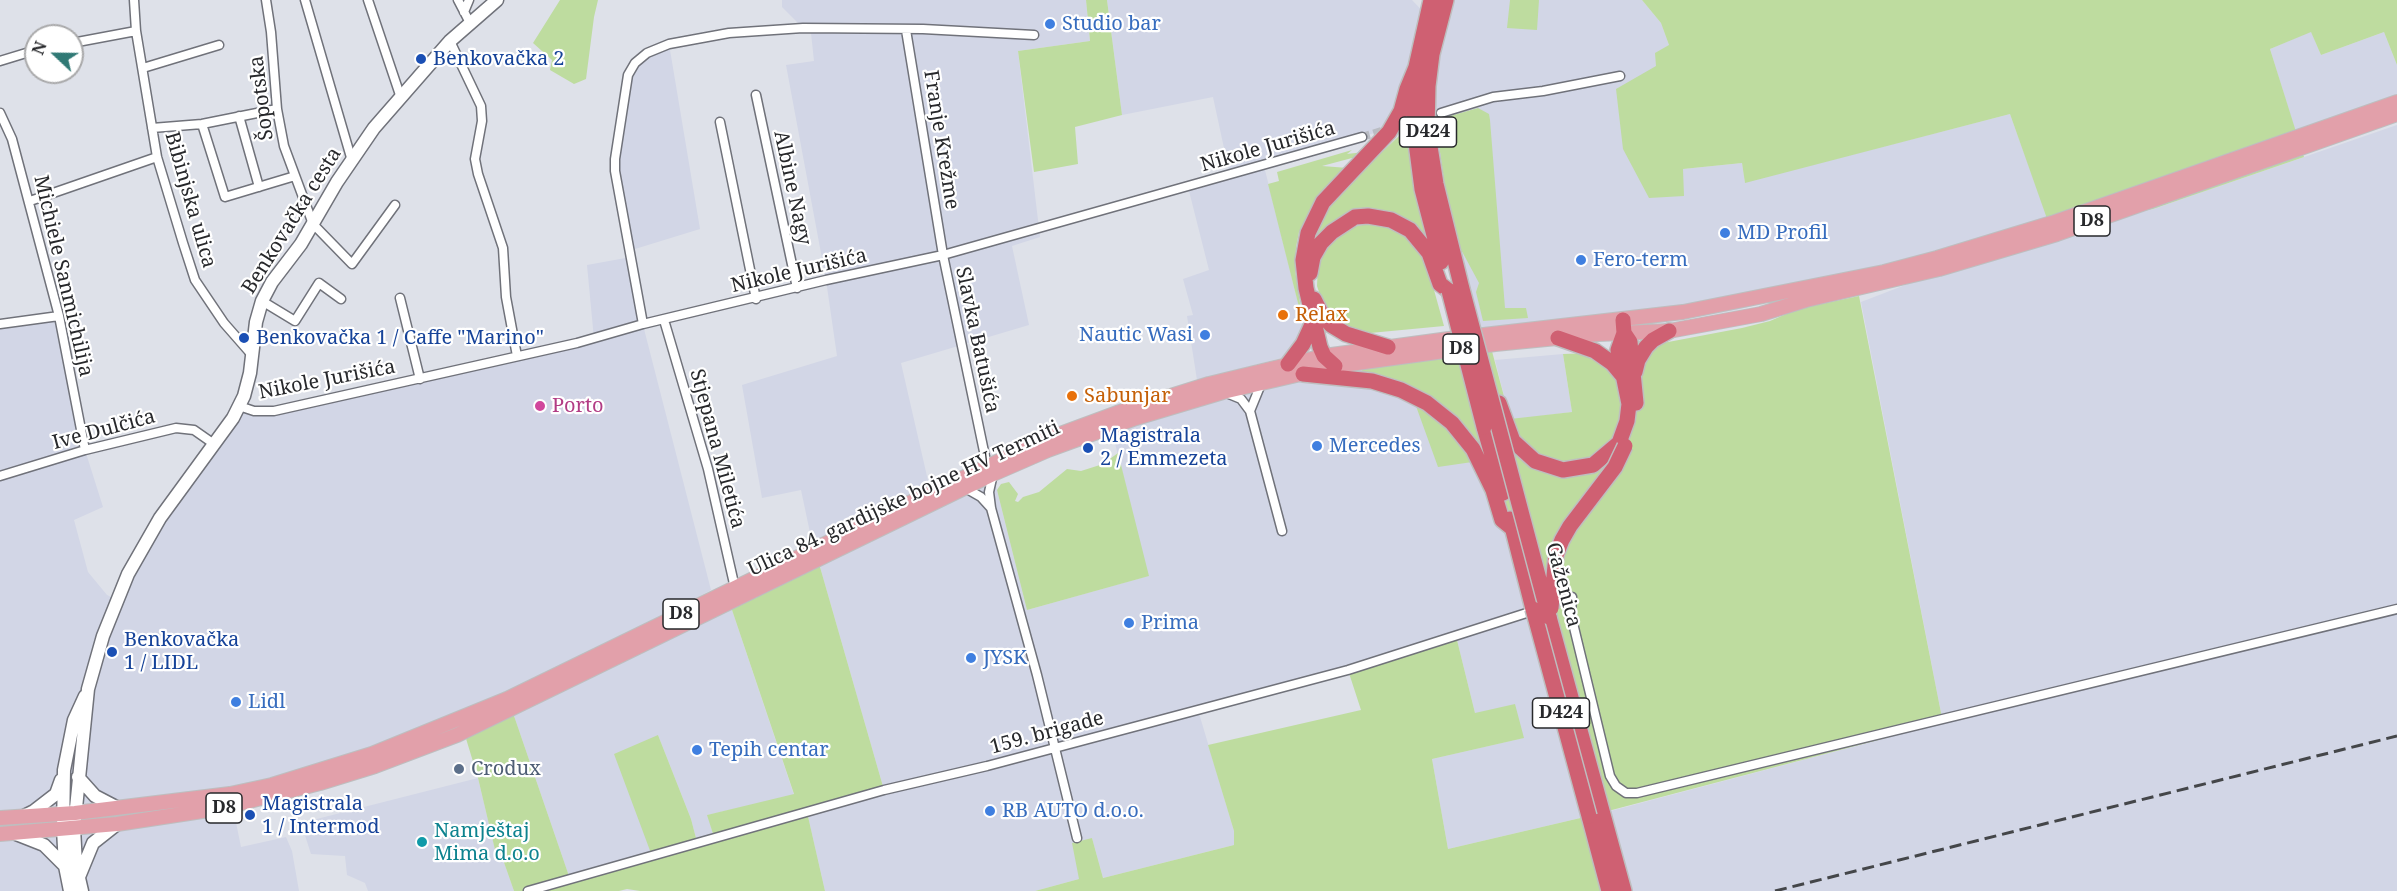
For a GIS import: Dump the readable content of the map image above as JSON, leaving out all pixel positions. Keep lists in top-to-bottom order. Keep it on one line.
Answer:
{"streets":{"highway":["D424","Gaženica"],"main road":["Benkovačka cesta","D8","Ulica 84. gardijske bojne HV Termiti"],"street":["Šopotska","Franje Krežme","Nikole Jurišića","Albine Nagy","Bibinjska ulica","Michiele Sanmichilija","Slavka Batušića","Ive Dulčića","Stjepana Miletića","159. brigade"]},"crossings":[["Šopotska","Benkovačka cesta"],["D424","Gaženica"],["Franje Krežme","Nikole Jurišića"],["Franje Krežme","Slavka Batušića"],["Nikole Jurišića","Albine Nagy"],["Nikole Jurišića","Benkovačka cesta"],["Nikole Jurišića","Slavka Batušića"],["Nikole Jurišića","Stjepana Miletića"],["Bibinjska ulica","Benkovačka cesta"],["Benkovačka cesta","D8"],["Benkovačka cesta","Ive Dulčića"],["Benkovačka cesta","Ulica 84. gardijske bojne HV Termiti"],["D8","Ulica 84. gardijske bojne HV Termiti"],["Michiele Sanmichilija","Ive Dulčića"],["Slavka Batušića","Ulica 84. gardijske bojne HV Termiti"],["Slavka Batušića","159. brigade"],["Stjepana Miletića","Ulica 84. gardijske bojne HV Termiti"]],"places":["Studio bar","Benkovačka 2","MD Profil","Fero-term","Relax","Nautic Wasi","Benkovačka 1 / Caffe \"Marino\"","Sabunjar","Porto","Mercedes","Magistrala 2 / Emmezeta","Prima","Benkovačka 1 / LIDL","JYSK","Lidl","Tepih centar","Crodux","RB AUTO d.o.o.","Magistrala 1 / Intermod","Namještaj Mima d.o.o"],"north":"left"}
